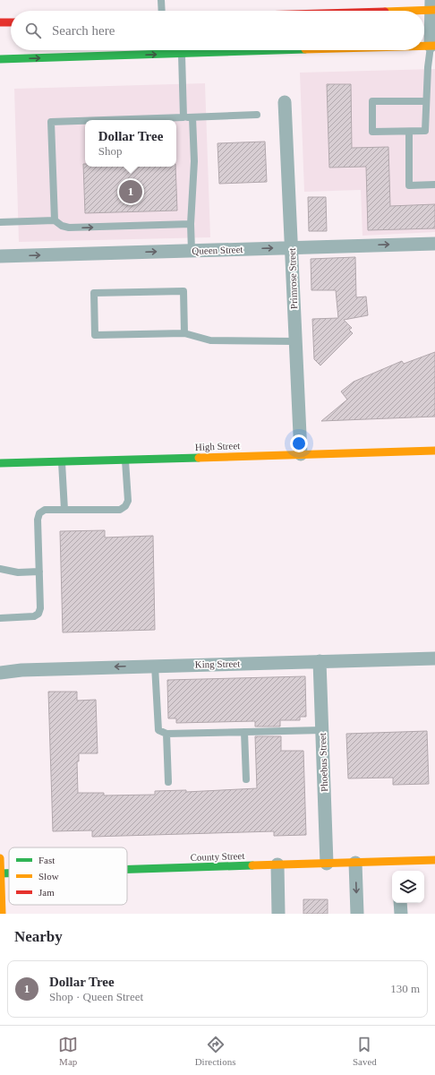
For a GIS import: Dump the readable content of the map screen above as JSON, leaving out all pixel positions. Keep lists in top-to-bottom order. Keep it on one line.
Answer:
{"streets":{"main road":["High Street","County Street"],"street":["Queen Street","Primrose Street","King Street","Phoebus Street"]},"crossings":[["Queen Street","Primrose Street"],["Primrose Street","High Street"],["King Street","Phoebus Street"],["Phoebus Street","County Street"]],"one_way":["Queen Street","King Street"],"legend":["Fast","Slow","Jam"],"page":{"search":"Search here","popup":["Dollar Tree","Shop"],"pins":"1","heading":"Nearby","list":[{"mark":"1","name":"Dollar Tree","note":"Shop · Queen Street","value":"130 m"}],"nav":["Map","Directions","Saved"]}}
